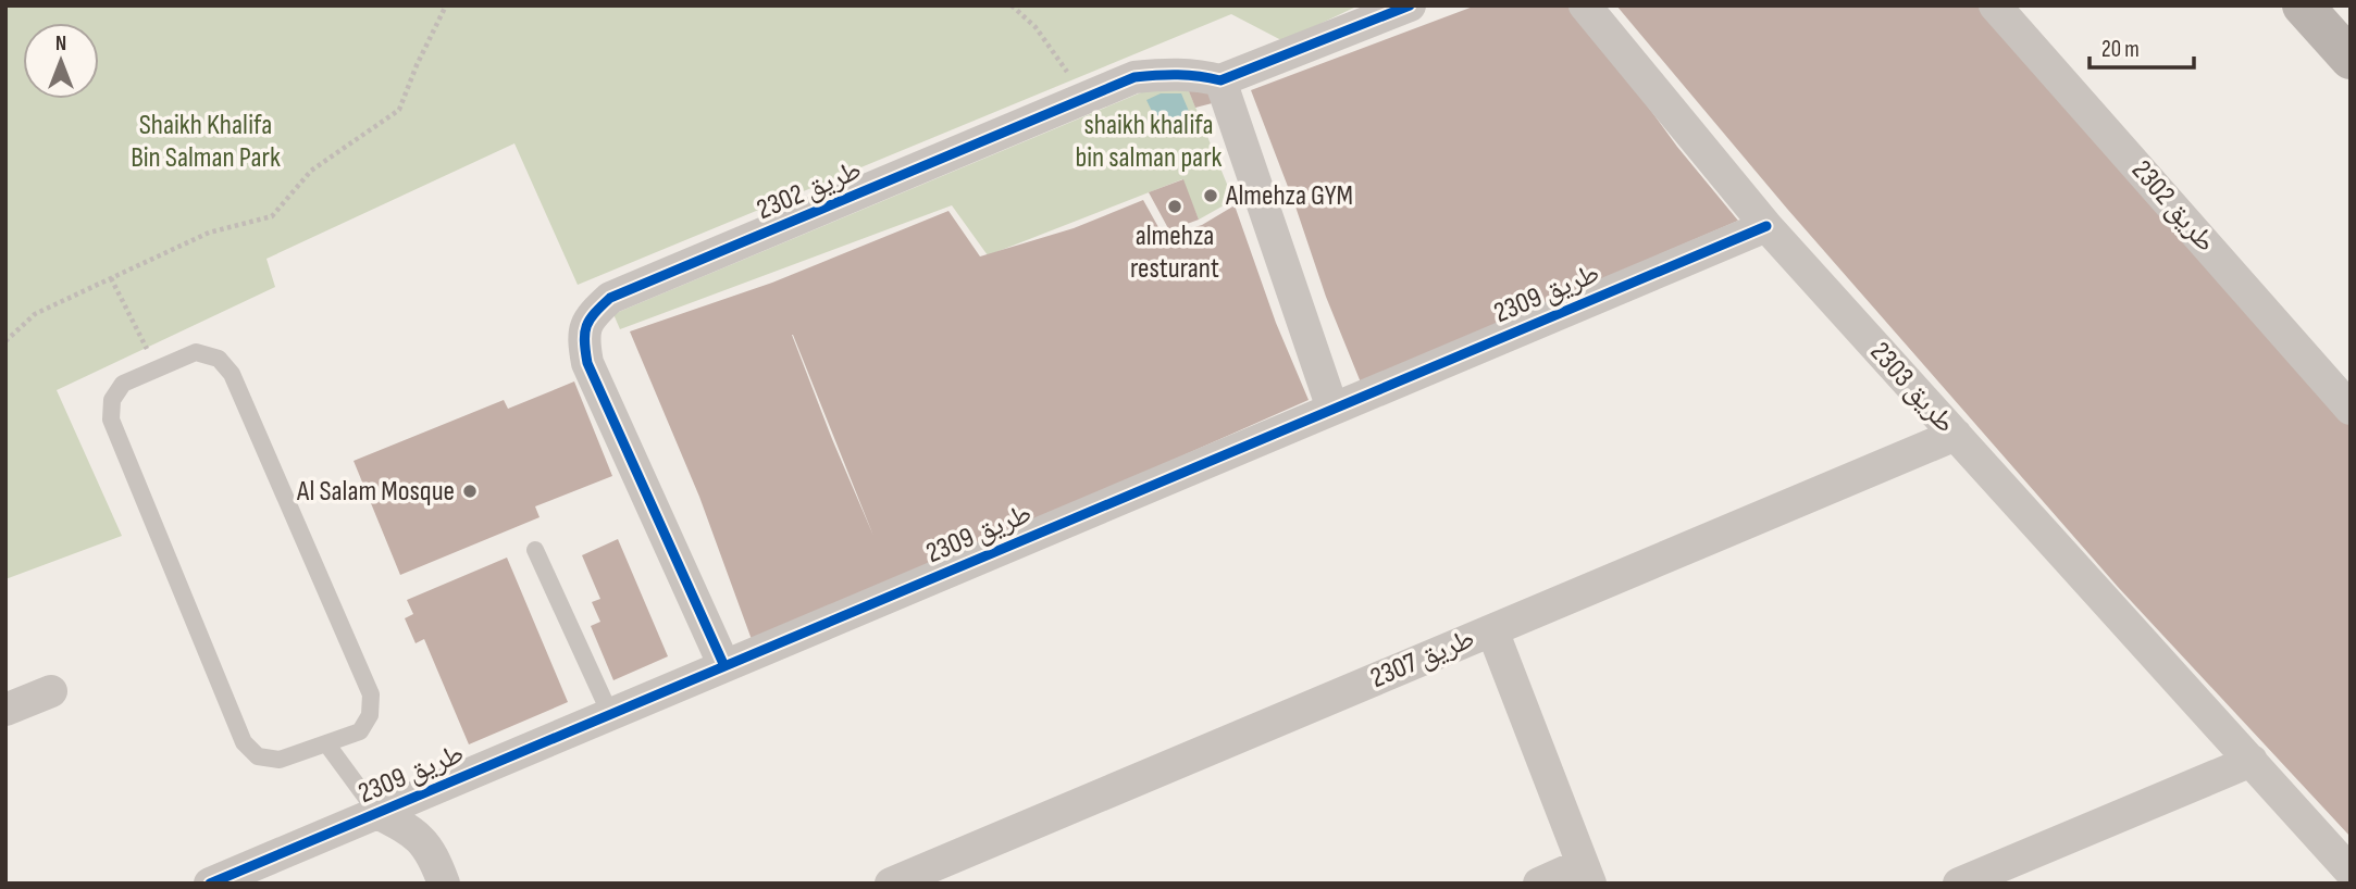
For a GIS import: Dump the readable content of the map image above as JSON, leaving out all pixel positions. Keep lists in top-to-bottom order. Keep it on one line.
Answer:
{"streets":{"street":["طريق 2302","طريق 2309","طريق 2303","طريق 2307"]},"crossings":[["طريق 2302","طريق 2309"],["طريق 2309","طريق 2303"],["طريق 2303","طريق 2307"]],"parks":["Shaikh Khalifa Bin Salman Park","shaikh khalifa bin salman park"],"places":["Almehza GYM","almehza resturant","Al Salam Mosque"],"scale_bar":"20 m","north":"top"}
